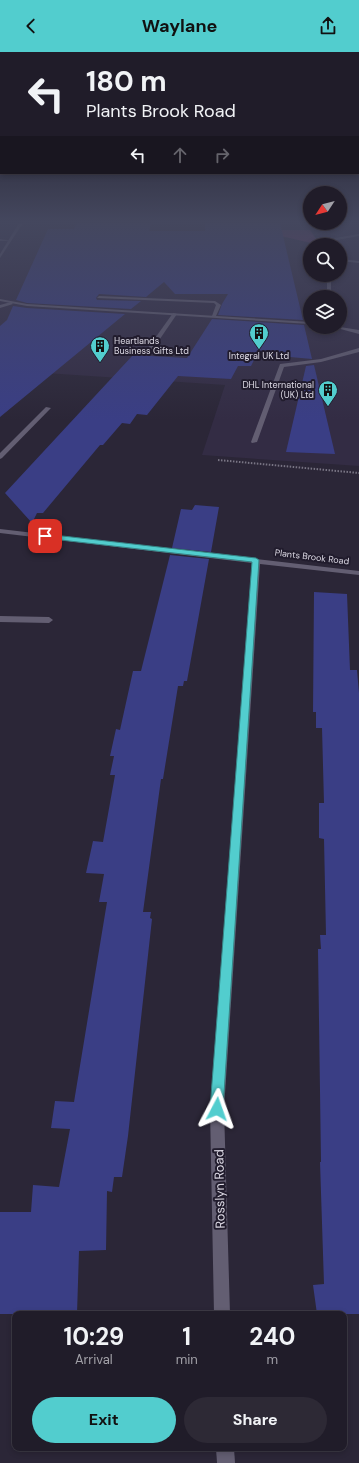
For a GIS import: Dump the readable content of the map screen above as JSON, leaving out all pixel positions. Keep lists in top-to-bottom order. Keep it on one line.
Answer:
{"streets":{"street":["Plants Brook Road","Rosslyn Road"]},"crossings":[["Plants Brook Road","Rosslyn Road"]],"places":{"building":["Integral UK Ltd","Heartlands Business Gifts Ltd","DHL International (UK) Ltd"]},"north":"bottom left","page":{"header":"Waylane","turn":["180 m","Plants Brook Road"],"eta":["10:29","Arrival","1","min","240","m"],"buttons":["Exit","Share"]}}
